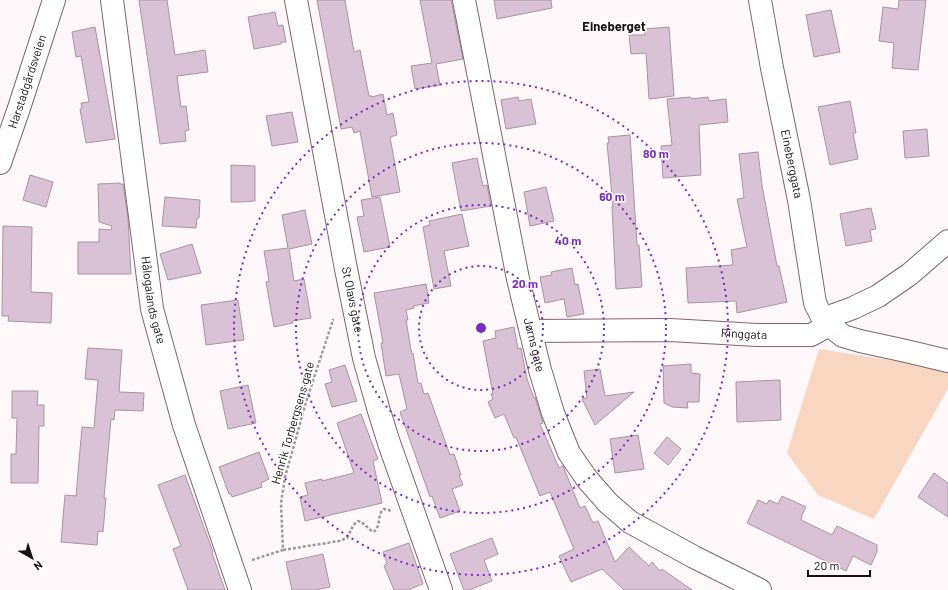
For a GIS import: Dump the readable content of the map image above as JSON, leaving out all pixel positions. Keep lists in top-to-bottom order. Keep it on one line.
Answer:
{"streets":{"street":["Harstadgårdsveien","Eineberggata","St Olavs gate","Hålogalands gate","Ringgata","Jørns gate"],"path":["Henrik Torbergsens gate"]},"crossings":[["Eineberggata","Ringgata"],["St Olavs gate","Henrik Torbergsens gate"],["Ringgata","Jørns gate"]],"districts":["Eineberget"],"scale_bar":"20 m","north":"bottom right","rings":["80 m","60 m","40 m","20 m"]}
